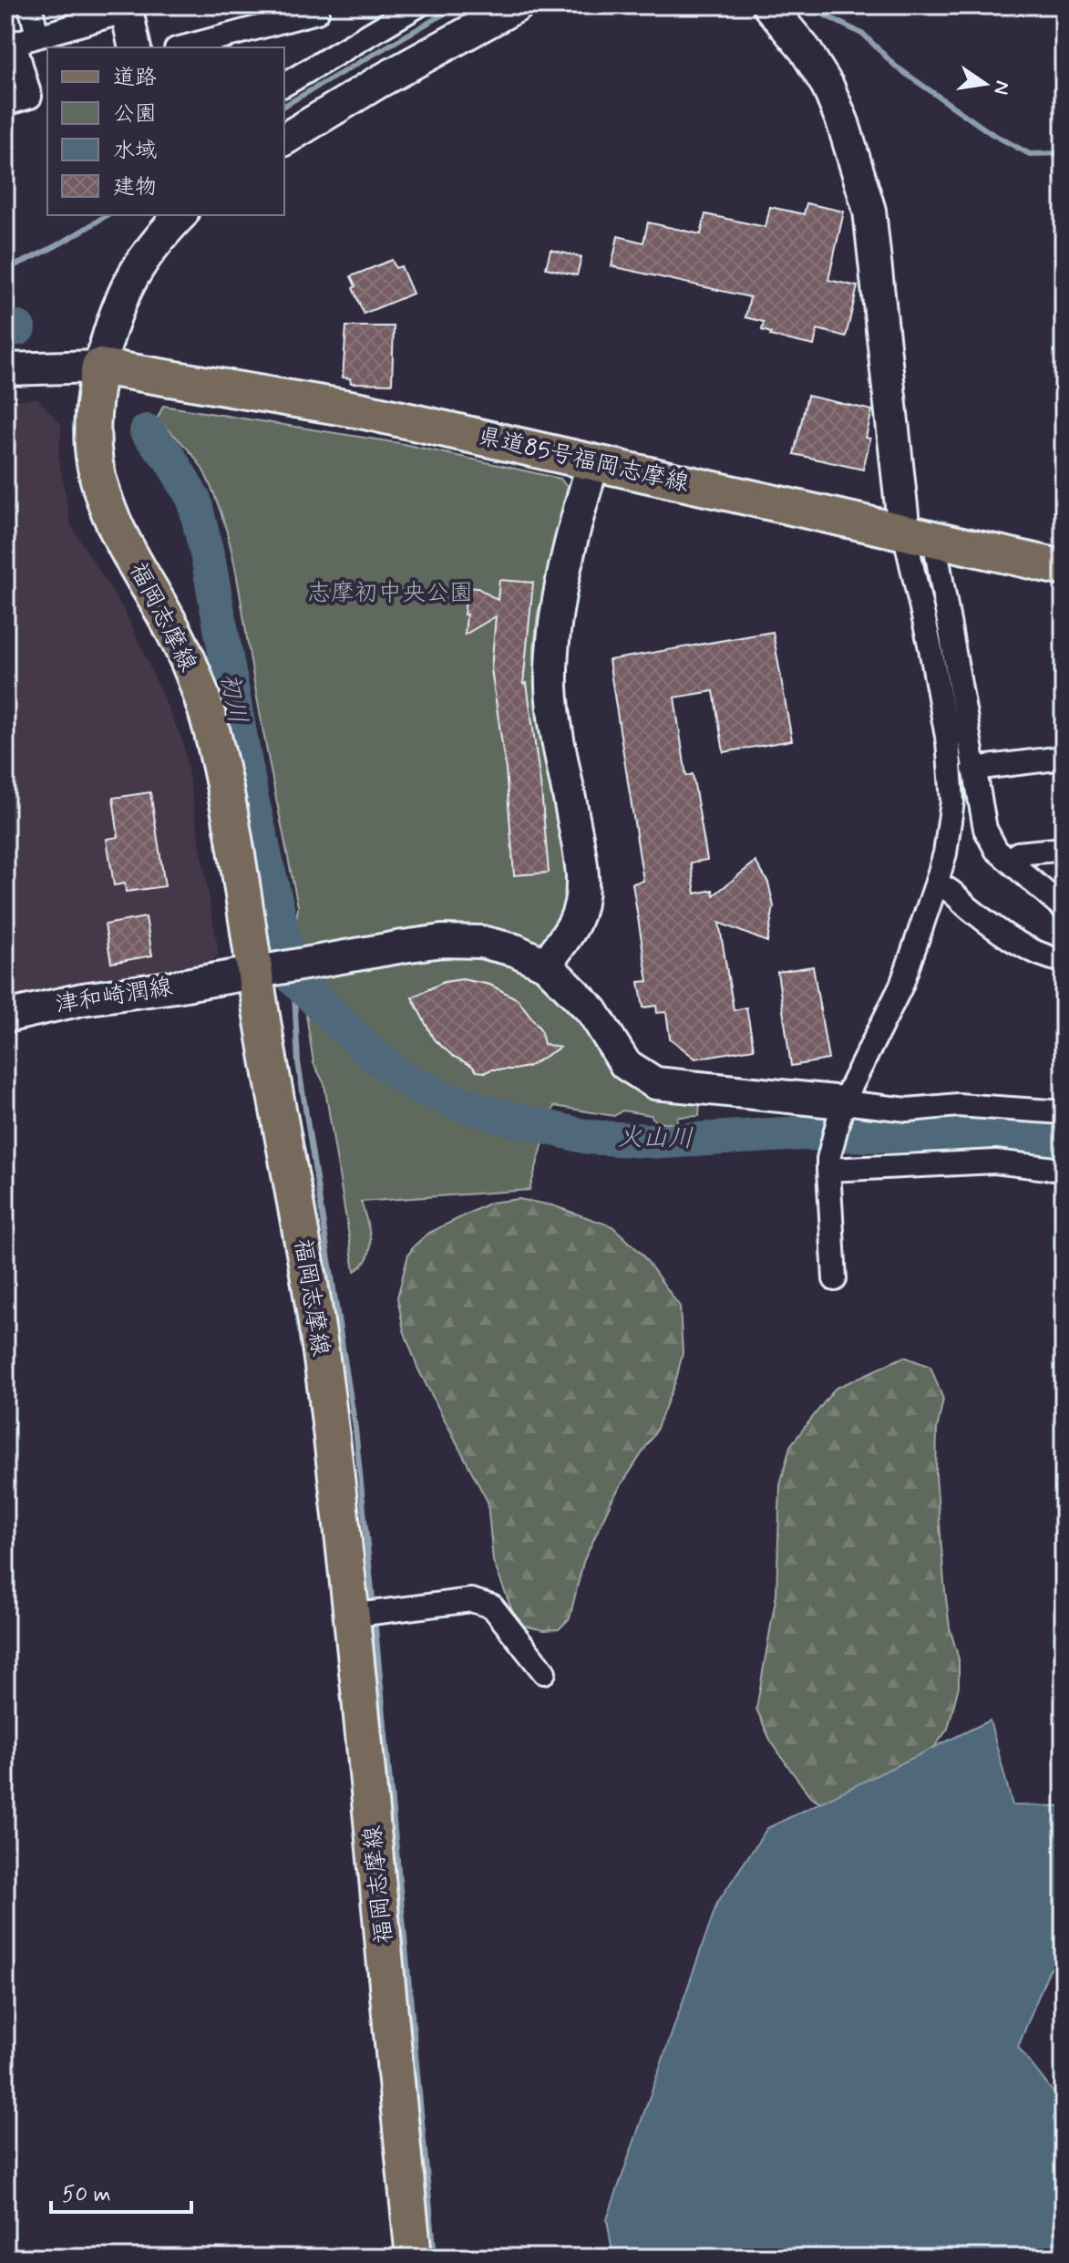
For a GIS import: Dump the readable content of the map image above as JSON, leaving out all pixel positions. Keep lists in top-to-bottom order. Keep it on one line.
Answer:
{"streets":{"main road":["県道85号福岡志摩線","福岡志摩線"],"street":["津和崎潤線"]},"crossings":[["県道85号福岡志摩線","福岡志摩線"],["福岡志摩線","津和崎潤線"]],"water":["初川","火山川"],"parks":["志摩初中央公園"],"legend":["道路","公園","水域","建物"],"scale_bar":"50 m","north":"right"}
